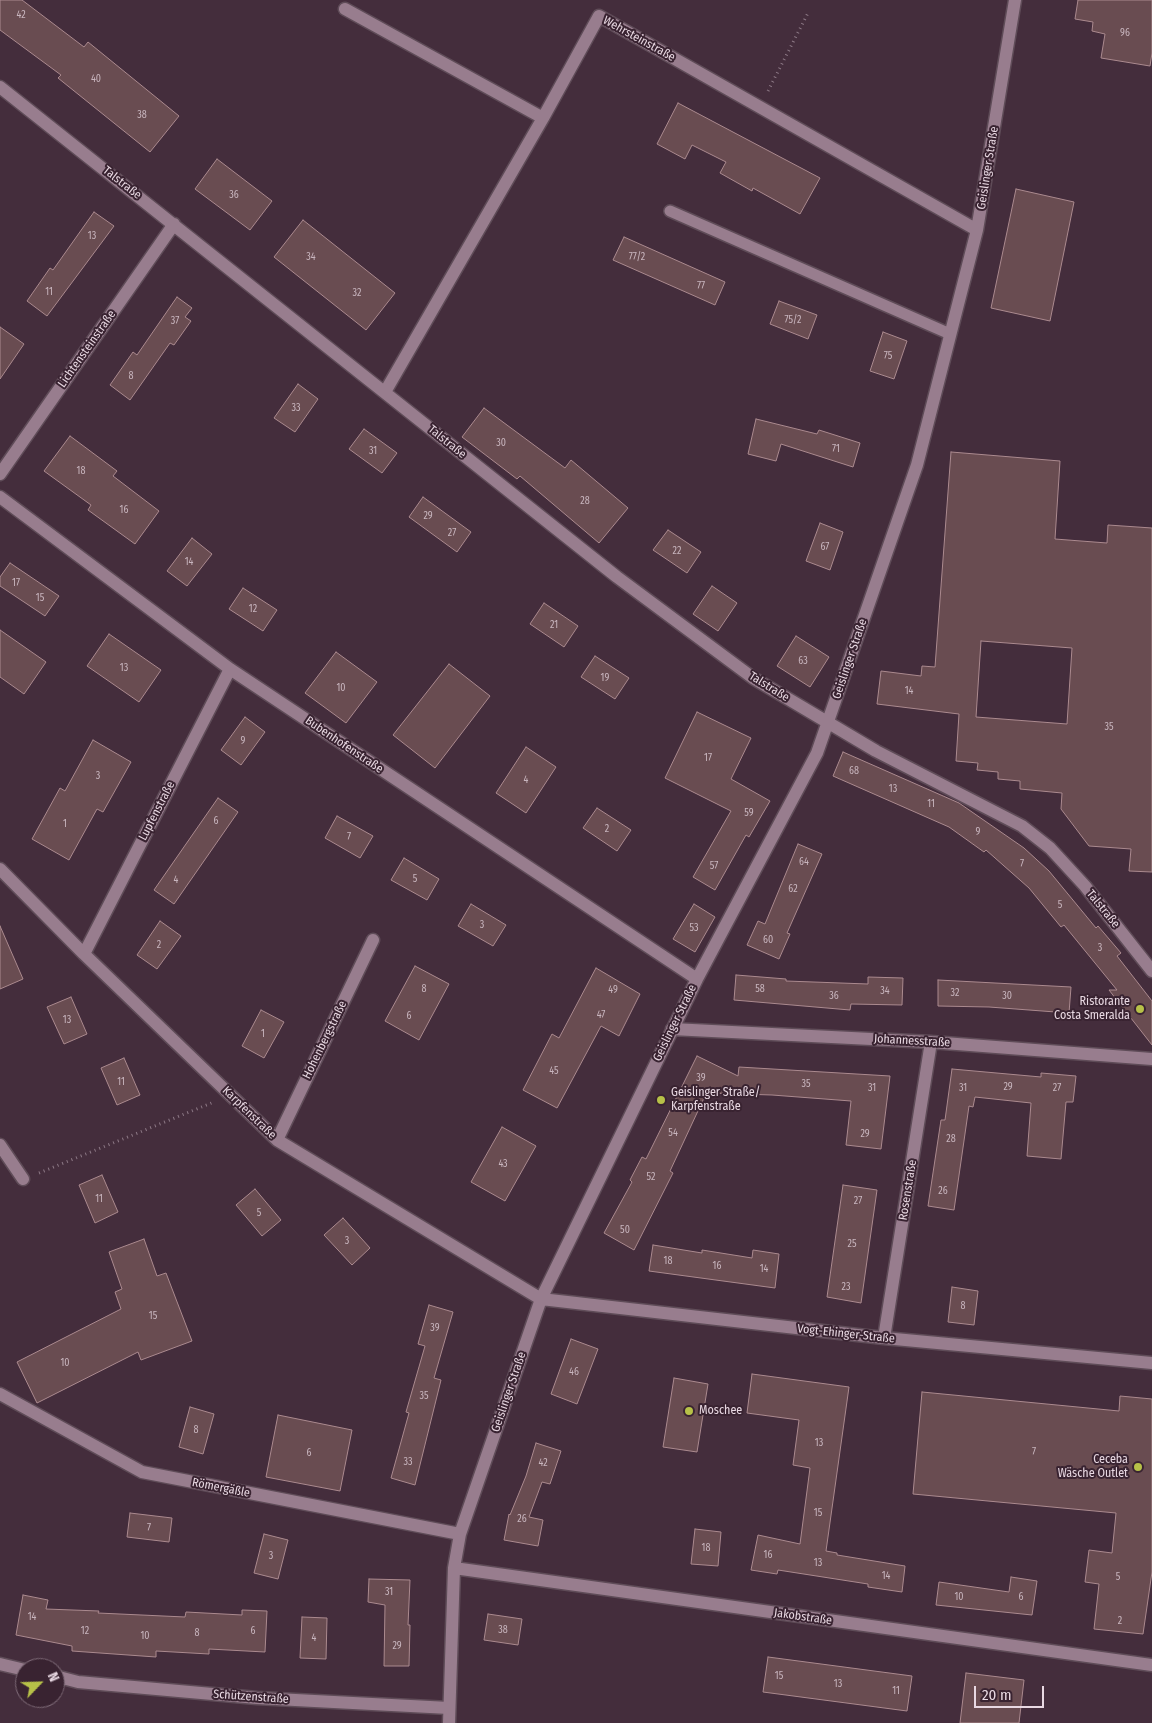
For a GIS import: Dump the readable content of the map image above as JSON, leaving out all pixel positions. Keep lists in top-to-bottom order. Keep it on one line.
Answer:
{"streets":{"street":["Wehrsteinstraße","Geislinger Straße","Talstraße","Lichtensteinstraße","Bubenhofenstraße","Lupfenstraße","Hohenbergstraße","Johannesstraße","Karpfenstraße","Rosenstraße","Vogt-Ehinger-Straße","Römergäßle","Jakobstraße","Schützenstraße"]},"crossings":[["Wehrsteinstraße","Geislinger Straße"],["Geislinger Straße","Talstraße"],["Geislinger Straße","Bubenhofenstraße"],["Geislinger Straße","Johannesstraße"],["Geislinger Straße","Karpfenstraße"],["Geislinger Straße","Vogt-Ehinger-Straße"],["Geislinger Straße","Römergäßle"],["Geislinger Straße","Jakobstraße"],["Geislinger Straße","Schützenstraße"],["Talstraße","Lichtensteinstraße"],["Bubenhofenstraße","Lupfenstraße"],["Lupfenstraße","Karpfenstraße"],["Hohenbergstraße","Karpfenstraße"],["Johannesstraße","Rosenstraße"],["Karpfenstraße","Vogt-Ehinger-Straße"],["Rosenstraße","Vogt-Ehinger-Straße"]],"places":["Ristorante Costa Smeralda","Geislinger Straße/ Karpfenstraße","Moschee","Ceceba Wäsche Outlet"],"house_numbers":["42","96","40","38","36","13","34","77/2","77","11","32","75/2","37","75","8","33","30","71","31","18","28","16","29","27","67","22","14","17","15","12","21","63","13","19","10","14","35","9","17","68","3","4","13","11","59","6","1","2","9","7","64","7","57","5","4","62","5","3","53","60","2","3","8","58","49","34","32","36","30","47","6","13","1","45","39","11","35","29","31","31","27","54","29","28","43","52","26","11","27","5","50","3","25","18","16","14","23","8","15","39","10","46","35","8","13","7","6","33","42","15","26","7","18","16","3","13","14","5","31","10","6","14","2","38","12","6","8","10","4","29","15","13","11"],"scale_bar":"20 m","north":"top right"}
